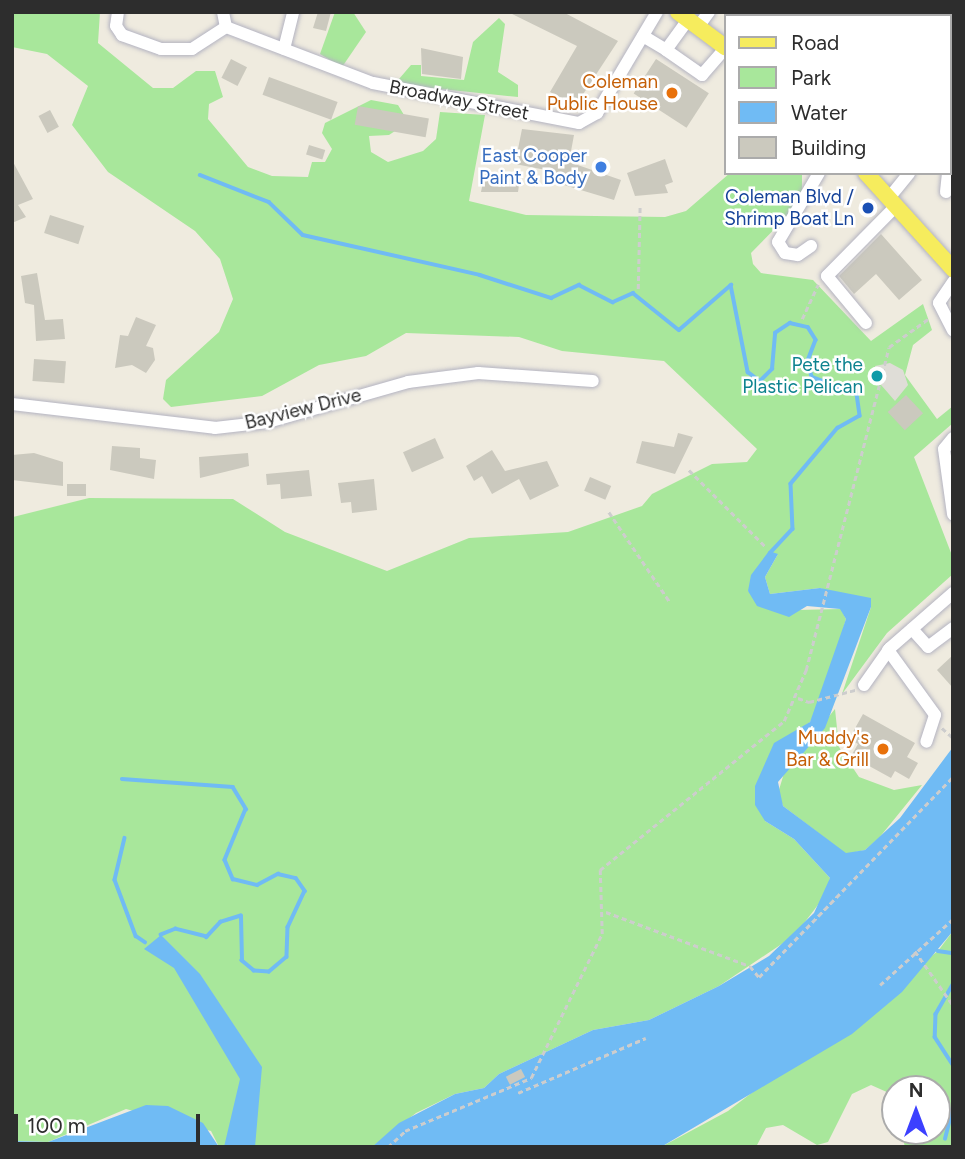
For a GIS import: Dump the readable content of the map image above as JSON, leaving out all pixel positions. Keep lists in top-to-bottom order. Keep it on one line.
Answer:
{"streets":{"street":["Broadway Street","Bayview Drive"]},"places":["Coleman Public House","East Cooper Paint & Body","Coleman Blvd / Shrimp Boat Ln","Pete the Plastic Pelican","Muddy's Bar & Grill"],"legend":["Road","Park","Water","Building"],"scale_bar":"100 m","north":"top"}
